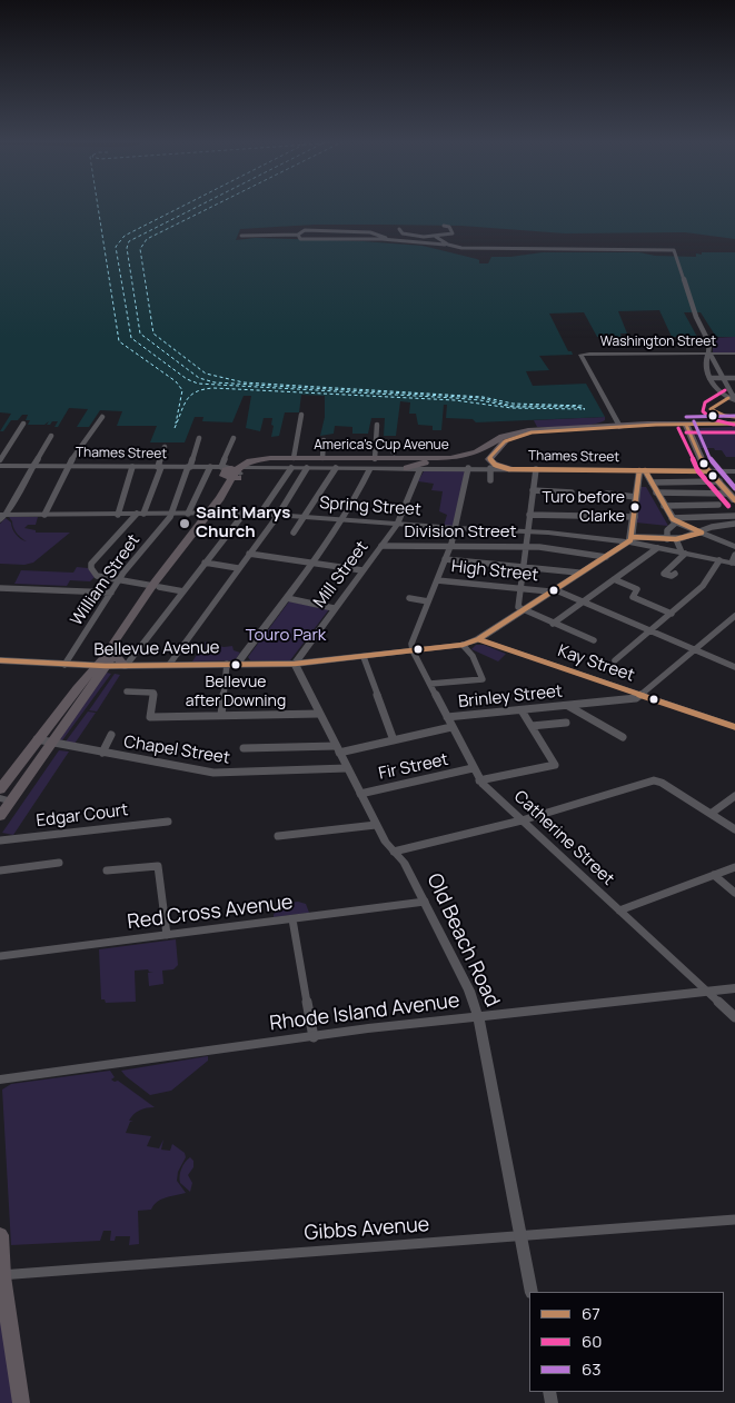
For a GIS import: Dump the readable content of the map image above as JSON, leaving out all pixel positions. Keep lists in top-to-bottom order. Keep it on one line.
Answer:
{"streets":{"main road":["America's Cup Avenue","Thames Street","Spring Street","Bellevue Avenue"],"street":["Washington Street","Division Street","High Street","Mill Street","William Street","Kay Street","Brinley Street","Chapel Street","Fir Street","Edgar Court","Catherine Street","Red Cross Avenue","Old Beach Road","Rhode Island Avenue","Gibbs Avenue"]},"crossings":[["America's Cup Avenue","Thames Street"],["America's Cup Avenue","Mill Street"],["Thames Street","William Street"],["Spring Street","Mill Street"],["Spring Street","William Street"],["Spring Street","Bellevue Avenue"],["Division Street","Mill Street"],["Division Street","Bellevue Avenue"],["High Street","Bellevue Avenue"],["Mill Street","Bellevue Avenue"],["Mill Street","Old Beach Road"],["William Street","Bellevue Avenue"],["Bellevue Avenue","Kay Street"],["Bellevue Avenue","Catherine Street"],["Bellevue Avenue","Old Beach Road"],["Kay Street","Brinley Street"],["Brinley Street","Catherine Street"],["Chapel Street","Old Beach Road"],["Fir Street","Catherine Street"],["Fir Street","Old Beach Road"],["Catherine Street","Rhode Island Avenue"],["Red Cross Avenue","Old Beach Road"],["Old Beach Road","Rhode Island Avenue"],["Old Beach Road","Gibbs Avenue"]],"parks":["Touro Park"],"places":["Turo before Clarke","Saint Marys Church","Bellevue after Downing"],"lines":["transit line 60","transit line 67","transit line 63"],"legend":["67","60","63"]}
